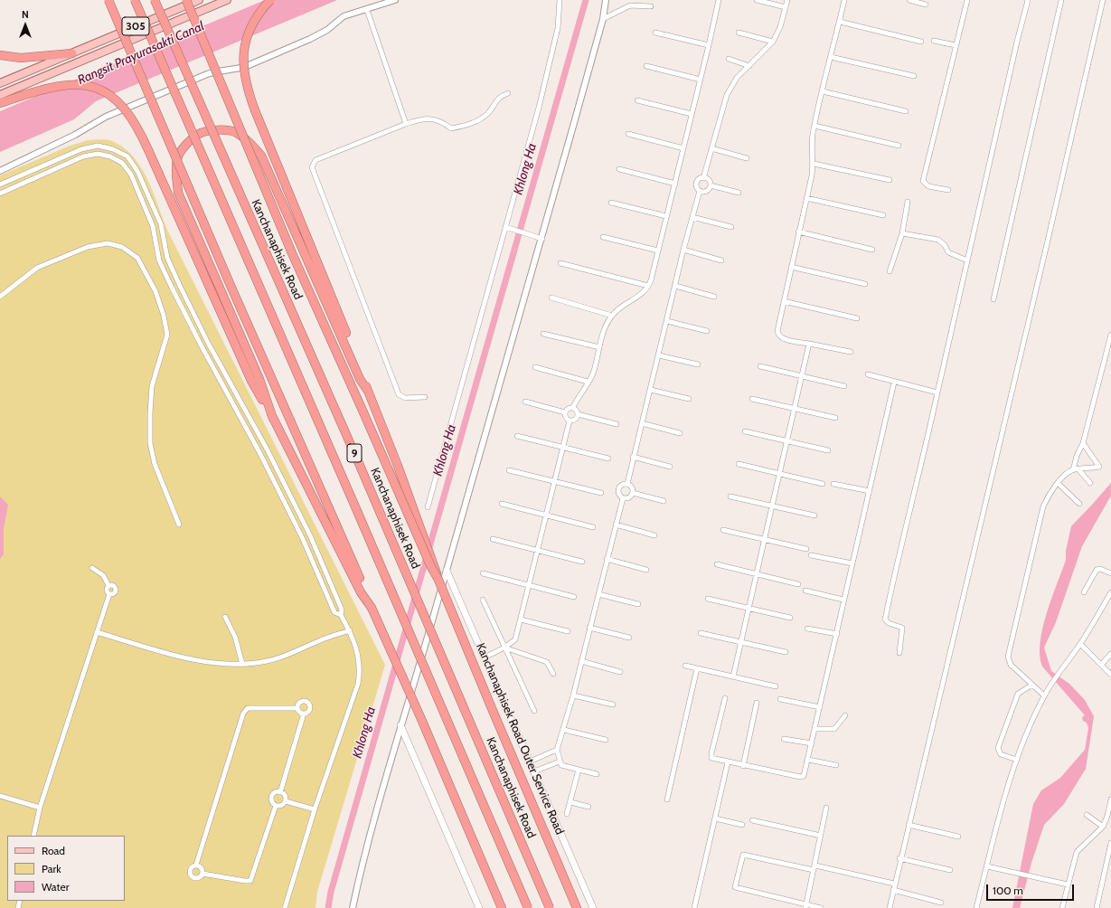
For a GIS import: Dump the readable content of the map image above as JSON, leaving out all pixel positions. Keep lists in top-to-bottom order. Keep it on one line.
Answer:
{"streets":{"highway":["Kanchanaphisek Road","9"],"main road":["305","Kanchanaphisek Road Outer Service Road"]},"water":["Rangsit Prayurasakti Canal","Khlong Ha"],"legend":["Road","Park","Water"],"scale_bar":"100 m","north":"top"}
